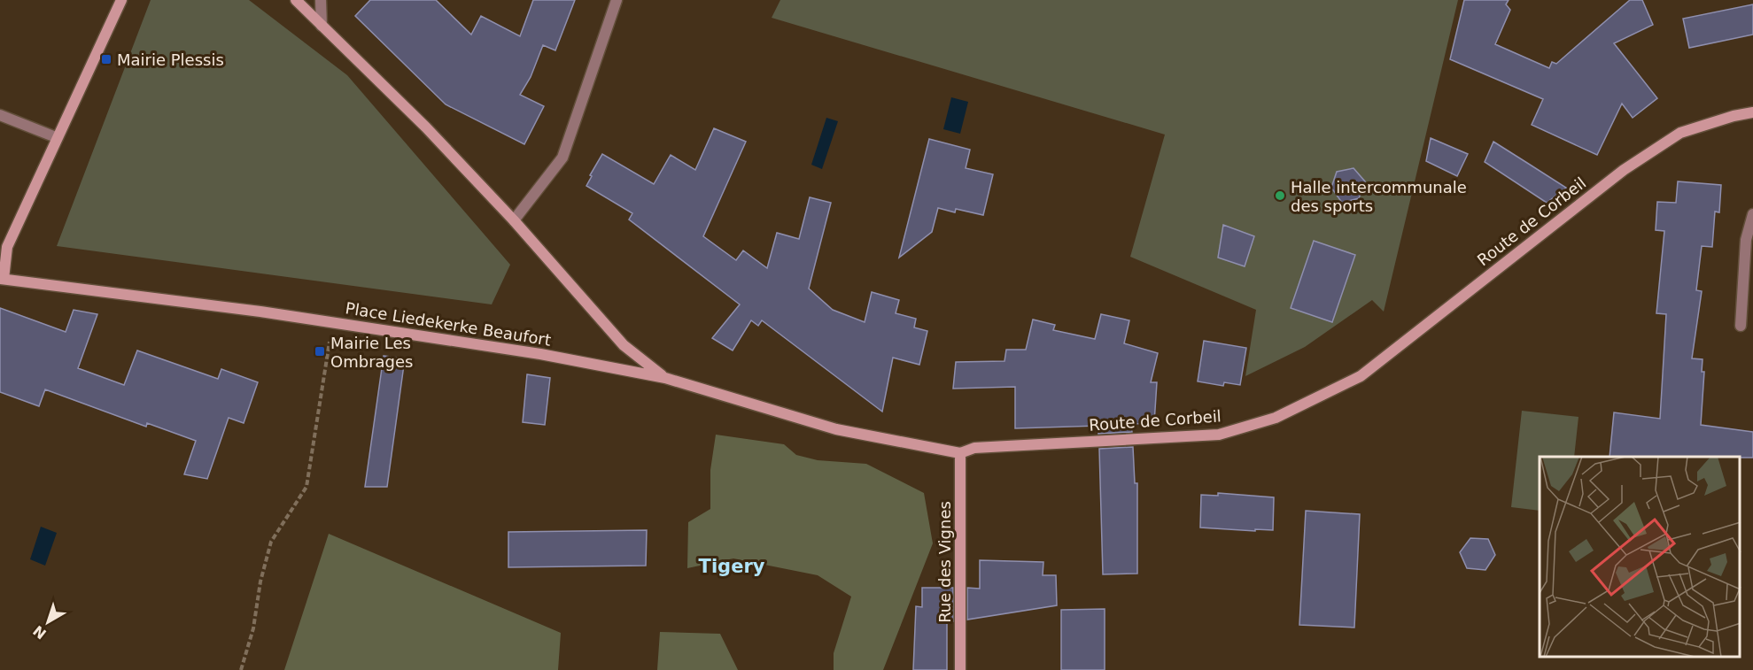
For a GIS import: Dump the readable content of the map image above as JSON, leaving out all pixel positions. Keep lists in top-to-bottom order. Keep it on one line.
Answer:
{"streets":{"street":["Route de Corbeil","Place Liedekerke Beaufort","Rue des Vignes"]},"crossings":[["Route de Corbeil","Place Liedekerke Beaufort"],["Route de Corbeil","Rue des Vignes"]],"districts":["Tigery"],"places":{"transit":["Mairie Plessis","Mairie Les Ombrages"],"other":["Halle intercommunale des sports"]},"north":"bottom left"}
